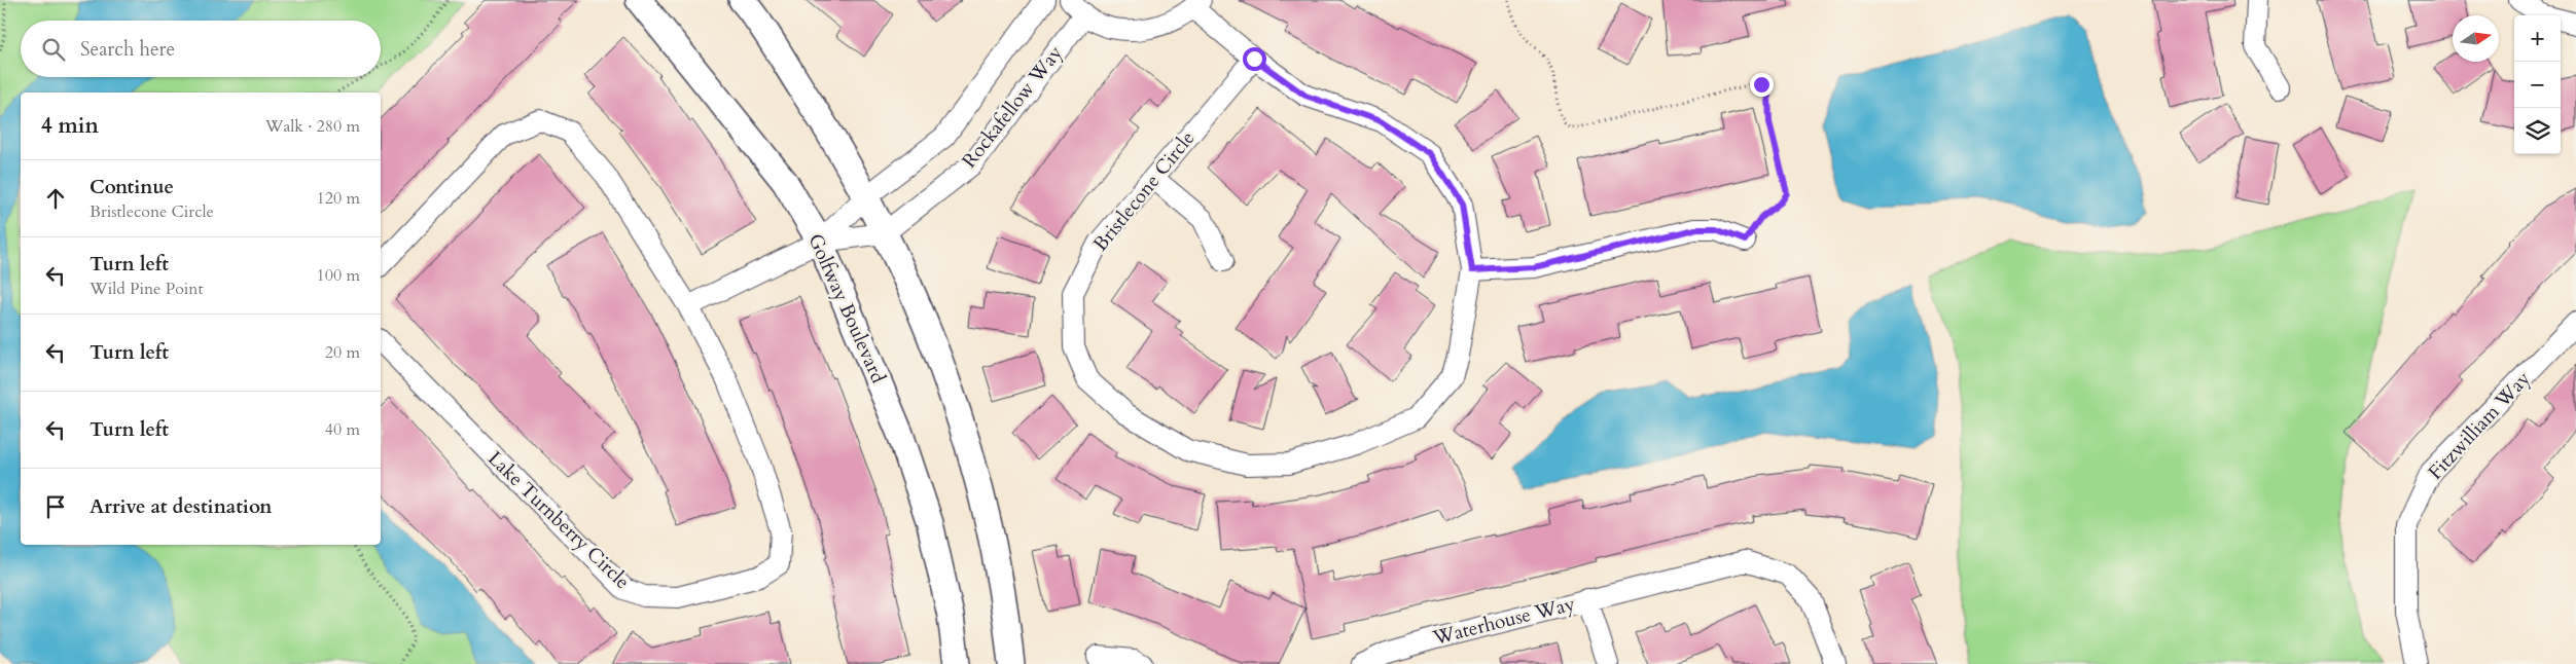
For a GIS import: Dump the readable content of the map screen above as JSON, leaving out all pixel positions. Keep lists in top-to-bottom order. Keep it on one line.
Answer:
{"streets":{"street":["Rockafellow Way","Bristlecone Circle","Golfway Boulevard","Fitzwilliam Way","Lake Turnberry Circle","Waterhouse Way"]},"crossings":[["Rockafellow Way","Golfway Boulevard"]],"north":"right","page":{"map_buttons":["+","−"],"search":"Search here","heading":["4 min","Walk · 280 m"],"list":[["Continue","Bristlecone Circle","120 m"],["Turn left","Wild Pine Point","100 m"],["Turn left","20 m"],["Turn left","40 m"],"Arrive at destination"]}}
